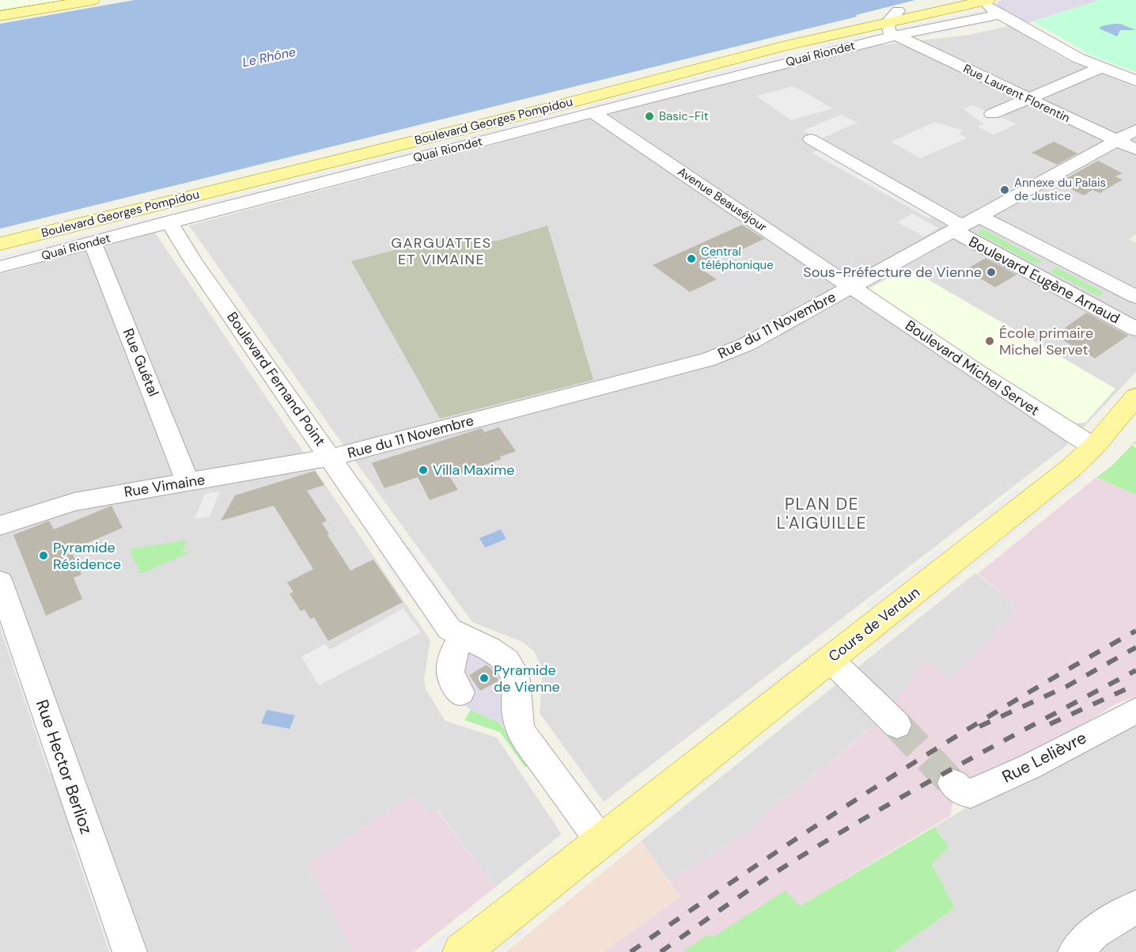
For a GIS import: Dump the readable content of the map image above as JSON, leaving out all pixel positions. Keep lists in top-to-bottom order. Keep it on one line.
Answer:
{"streets":{"main road":["Boulevard Georges Pompidou","Cours de Verdun"],"street":["Quai Riondet","Rue Laurent Florentin","Avenue Beauséjour","Boulevard Eugène Arnaud","Rue du 11 Novembre","Rue Guétal","Boulevard Michel Servet","Boulevard Fernand Point","Rue Vimaine","Rue Lelièvre","Rue Hector Berlioz"]},"crossings":[["Quai Riondet","Rue Laurent Florentin"],["Quai Riondet","Boulevard Georges Pompidou"],["Quai Riondet","Avenue Beauséjour"],["Quai Riondet","Rue Guétal"],["Quai Riondet","Boulevard Fernand Point"],["Rue Laurent Florentin","Boulevard Georges Pompidou"],["Rue Laurent Florentin","Rue du 11 Novembre"],["Avenue Beauséjour","Rue du 11 Novembre"],["Avenue Beauséjour","Boulevard Michel Servet"],["Boulevard Eugène Arnaud","Rue du 11 Novembre"],["Rue du 11 Novembre","Boulevard Michel Servet"],["Rue du 11 Novembre","Boulevard Fernand Point"],["Rue du 11 Novembre","Rue Vimaine"],["Rue Guétal","Rue Vimaine"],["Boulevard Michel Servet","Cours de Verdun"],["Boulevard Fernand Point","Rue Vimaine"]],"districts":["GARGUATTES ET VIMAINE","PLAN DE L'AIGUILLE"],"water":["Le Rhône"],"places":["Basic-Fit","Annexe du Palais de Justice","Central téléphonique","Sous-Préfecture de Vienne","École primaire Michel Servet","Villa Maxime","Pyramide Résidence","Pyramide de Vienne"]}
